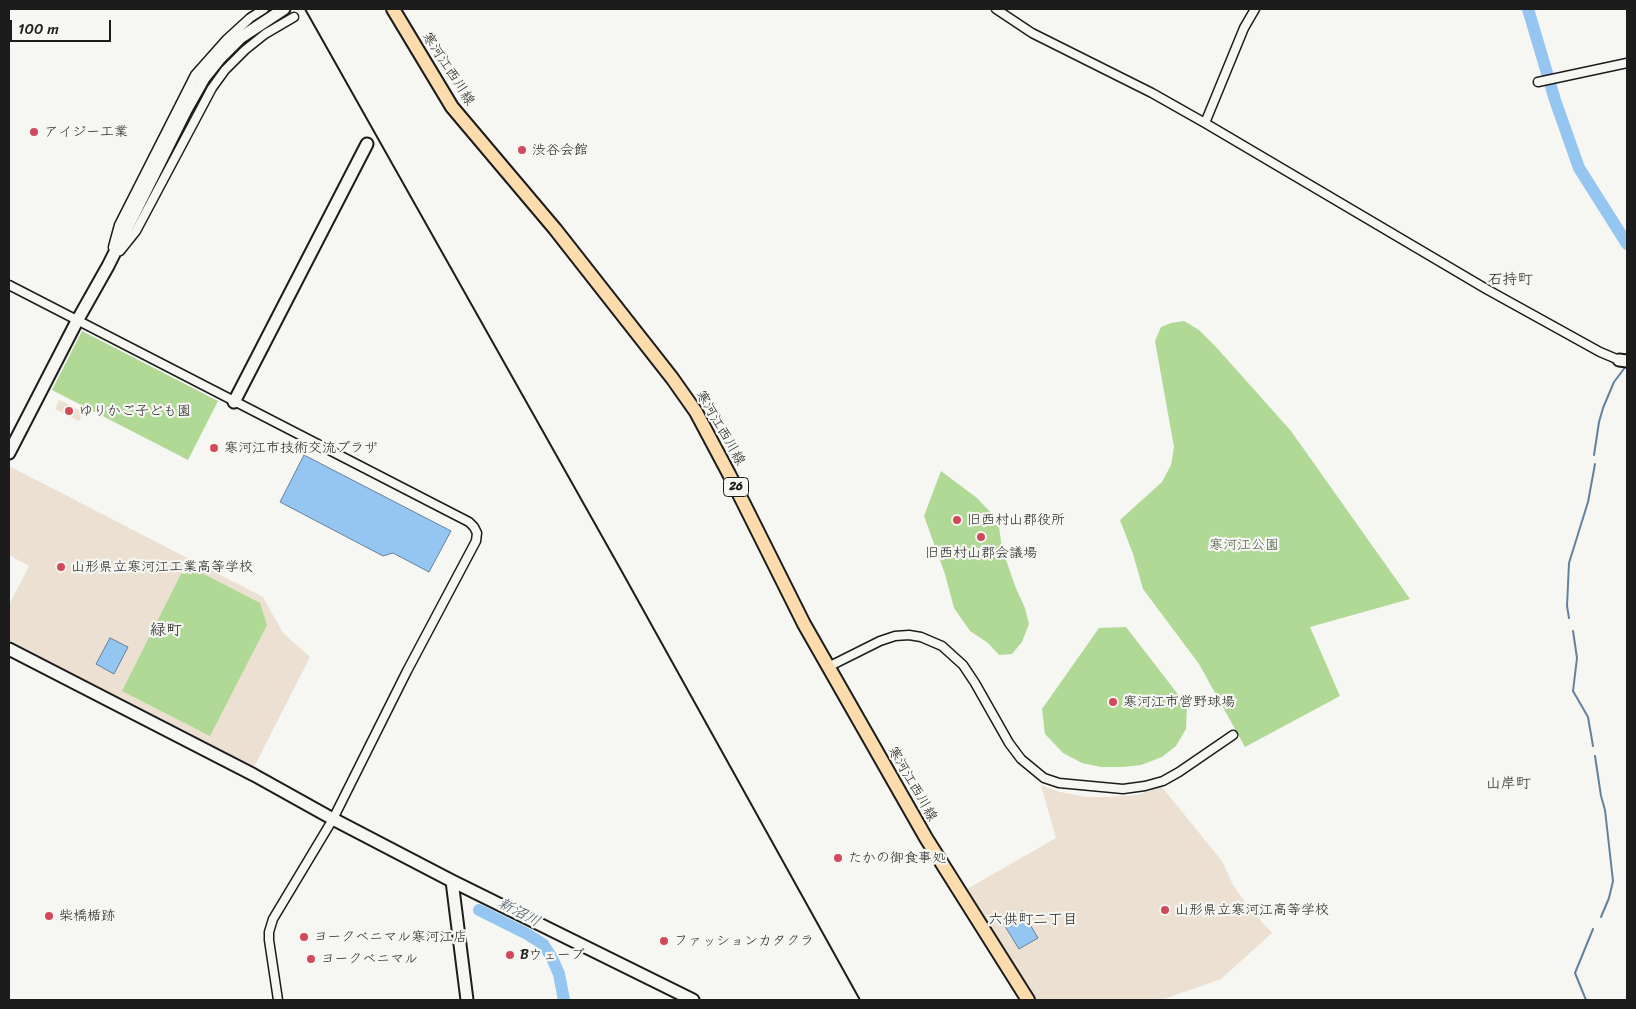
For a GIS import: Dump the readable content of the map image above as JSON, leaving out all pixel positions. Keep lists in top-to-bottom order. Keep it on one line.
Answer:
{"streets":{"main road":["寒河江西川線","26"]},"districts":["石持町","緑町","山岸町","六供町二丁目"],"water":["新沼川"],"parks":["寒河江公園"],"places":["アイジー工業","渋谷会館","ゆりかご子ども園","寒河江市技術交流プラザ","旧西村山郡役所","旧西村山郡会議場","山形県立寒河江工業高等学校","寒河江市営野球場","たかの御食事処","山形県立寒河江高等学校","柴橋楯跡","ヨークベニマル寒河江店","ファッションカタクラ","Bウェーブ","ヨークベニマル"],"scale_bar":"100 m"}
